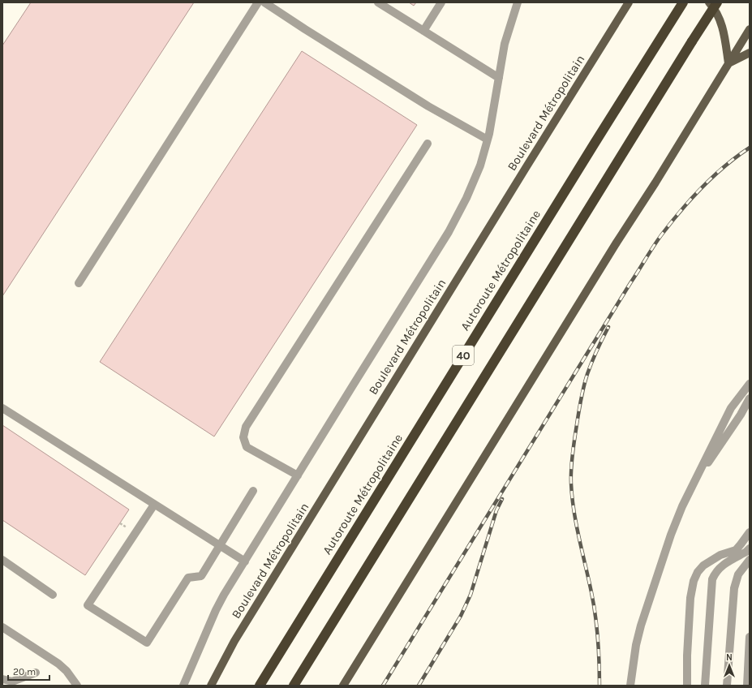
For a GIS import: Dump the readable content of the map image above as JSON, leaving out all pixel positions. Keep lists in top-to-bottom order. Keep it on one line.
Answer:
{"streets":{"highway":["Autoroute Métropolitaine","40"],"main road":["Boulevard Métropolitain"]},"scale_bar":"20 m","north":"top"}
